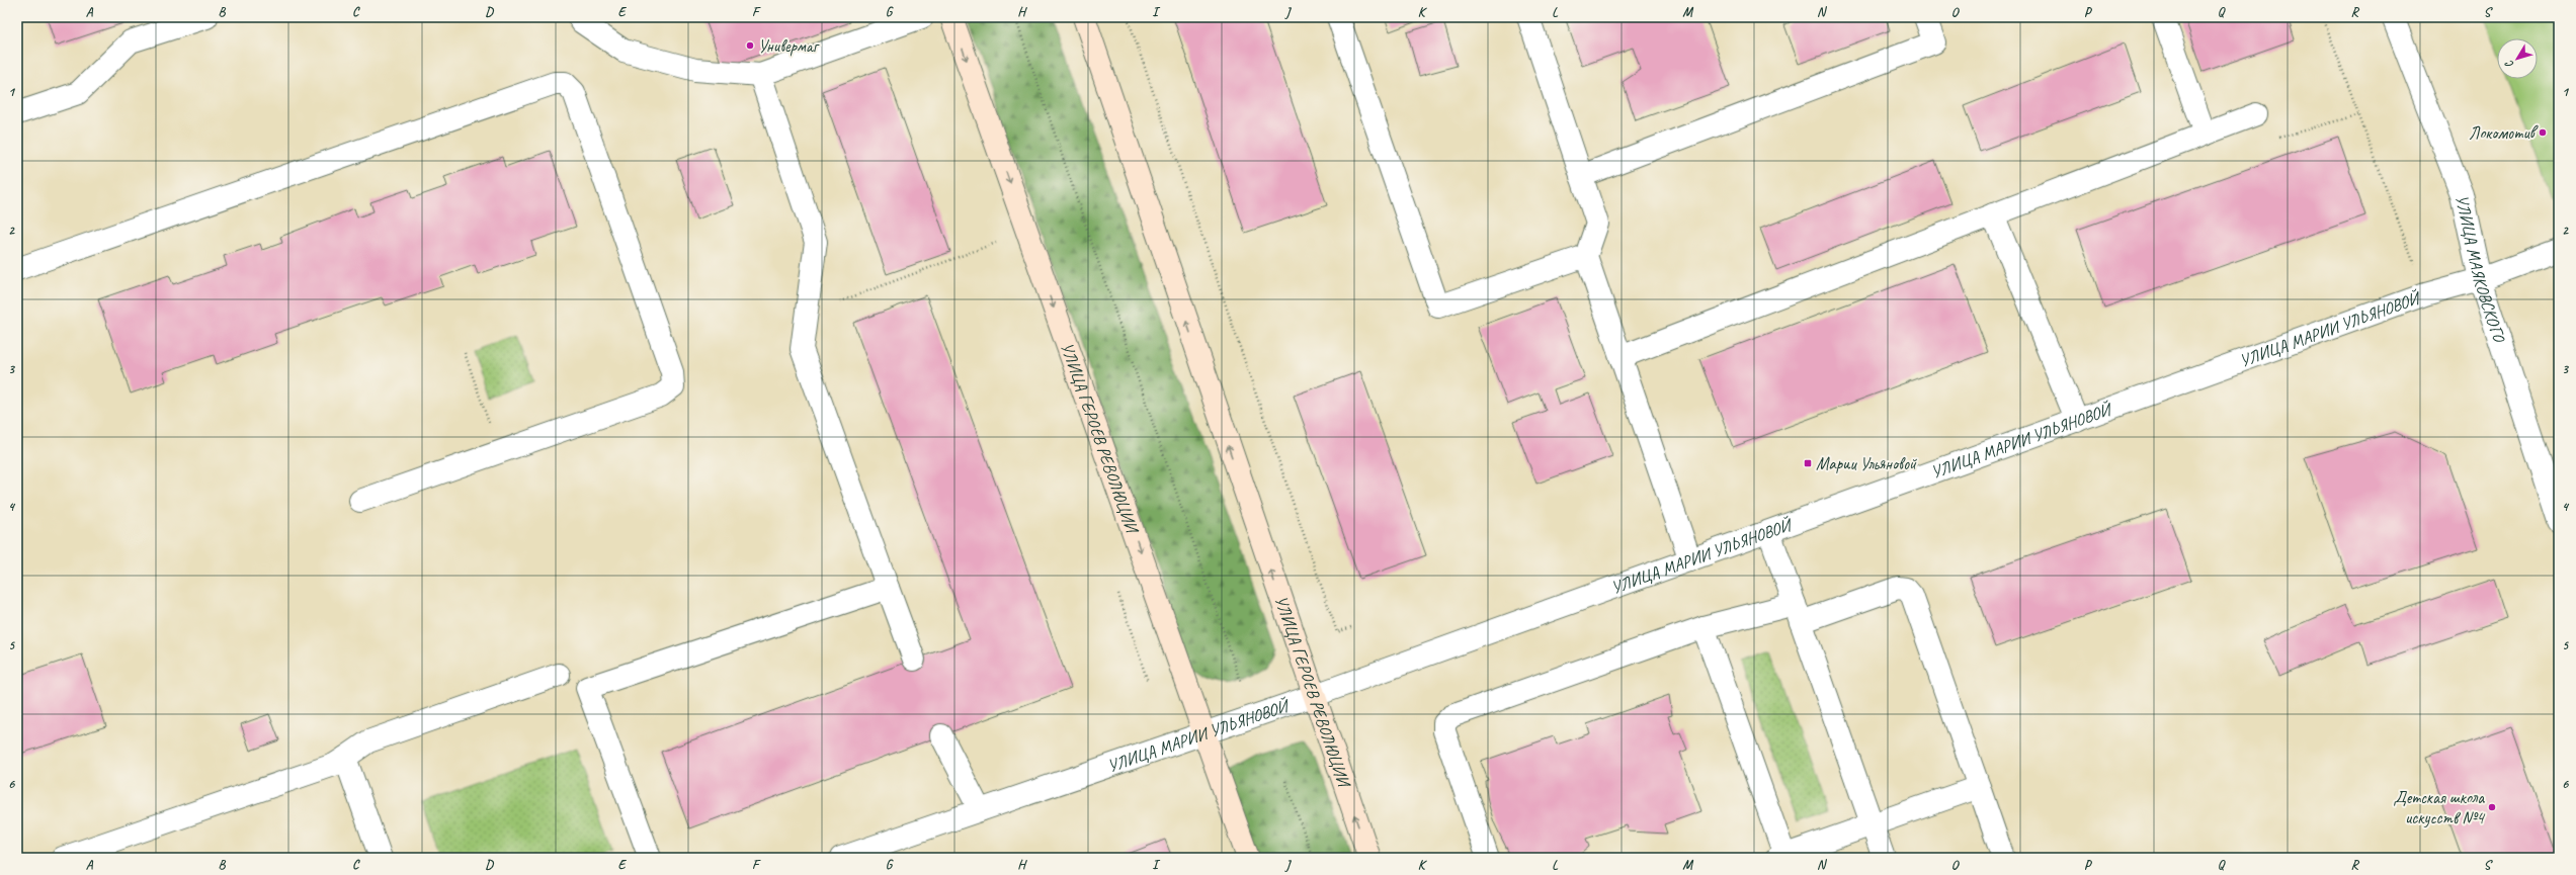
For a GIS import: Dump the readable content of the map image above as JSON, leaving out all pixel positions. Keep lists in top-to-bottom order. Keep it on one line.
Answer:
{"streets":{"street":["УЛИЦА МАЯКОВСКОГО","УЛИЦА МАРИИ УЛЬЯНОВОЙ","УЛИЦА ГЕРОЕВ РЕВОЛЮЦИИ"]},"crossings":[["УЛИЦА МАЯКОВСКОГО","УЛИЦА МАРИИ УЛЬЯНОВОЙ"],["УЛИЦА МАРИИ УЛЬЯНОВОЙ","УЛИЦА ГЕРОЕВ РЕВОЛЮЦИИ"]],"places":{"other":["Универмаг","Локомотив","Детская школа искусств №4"],"transit":["Марии Ульяновой"]},"north":"bottom left","grid":{"columns":["A","B","C","D","E","F","G","H","I","J","K","L","M","N","O","P","Q","R","S"],"rows":["1","2","3","4","5","6"]}}
